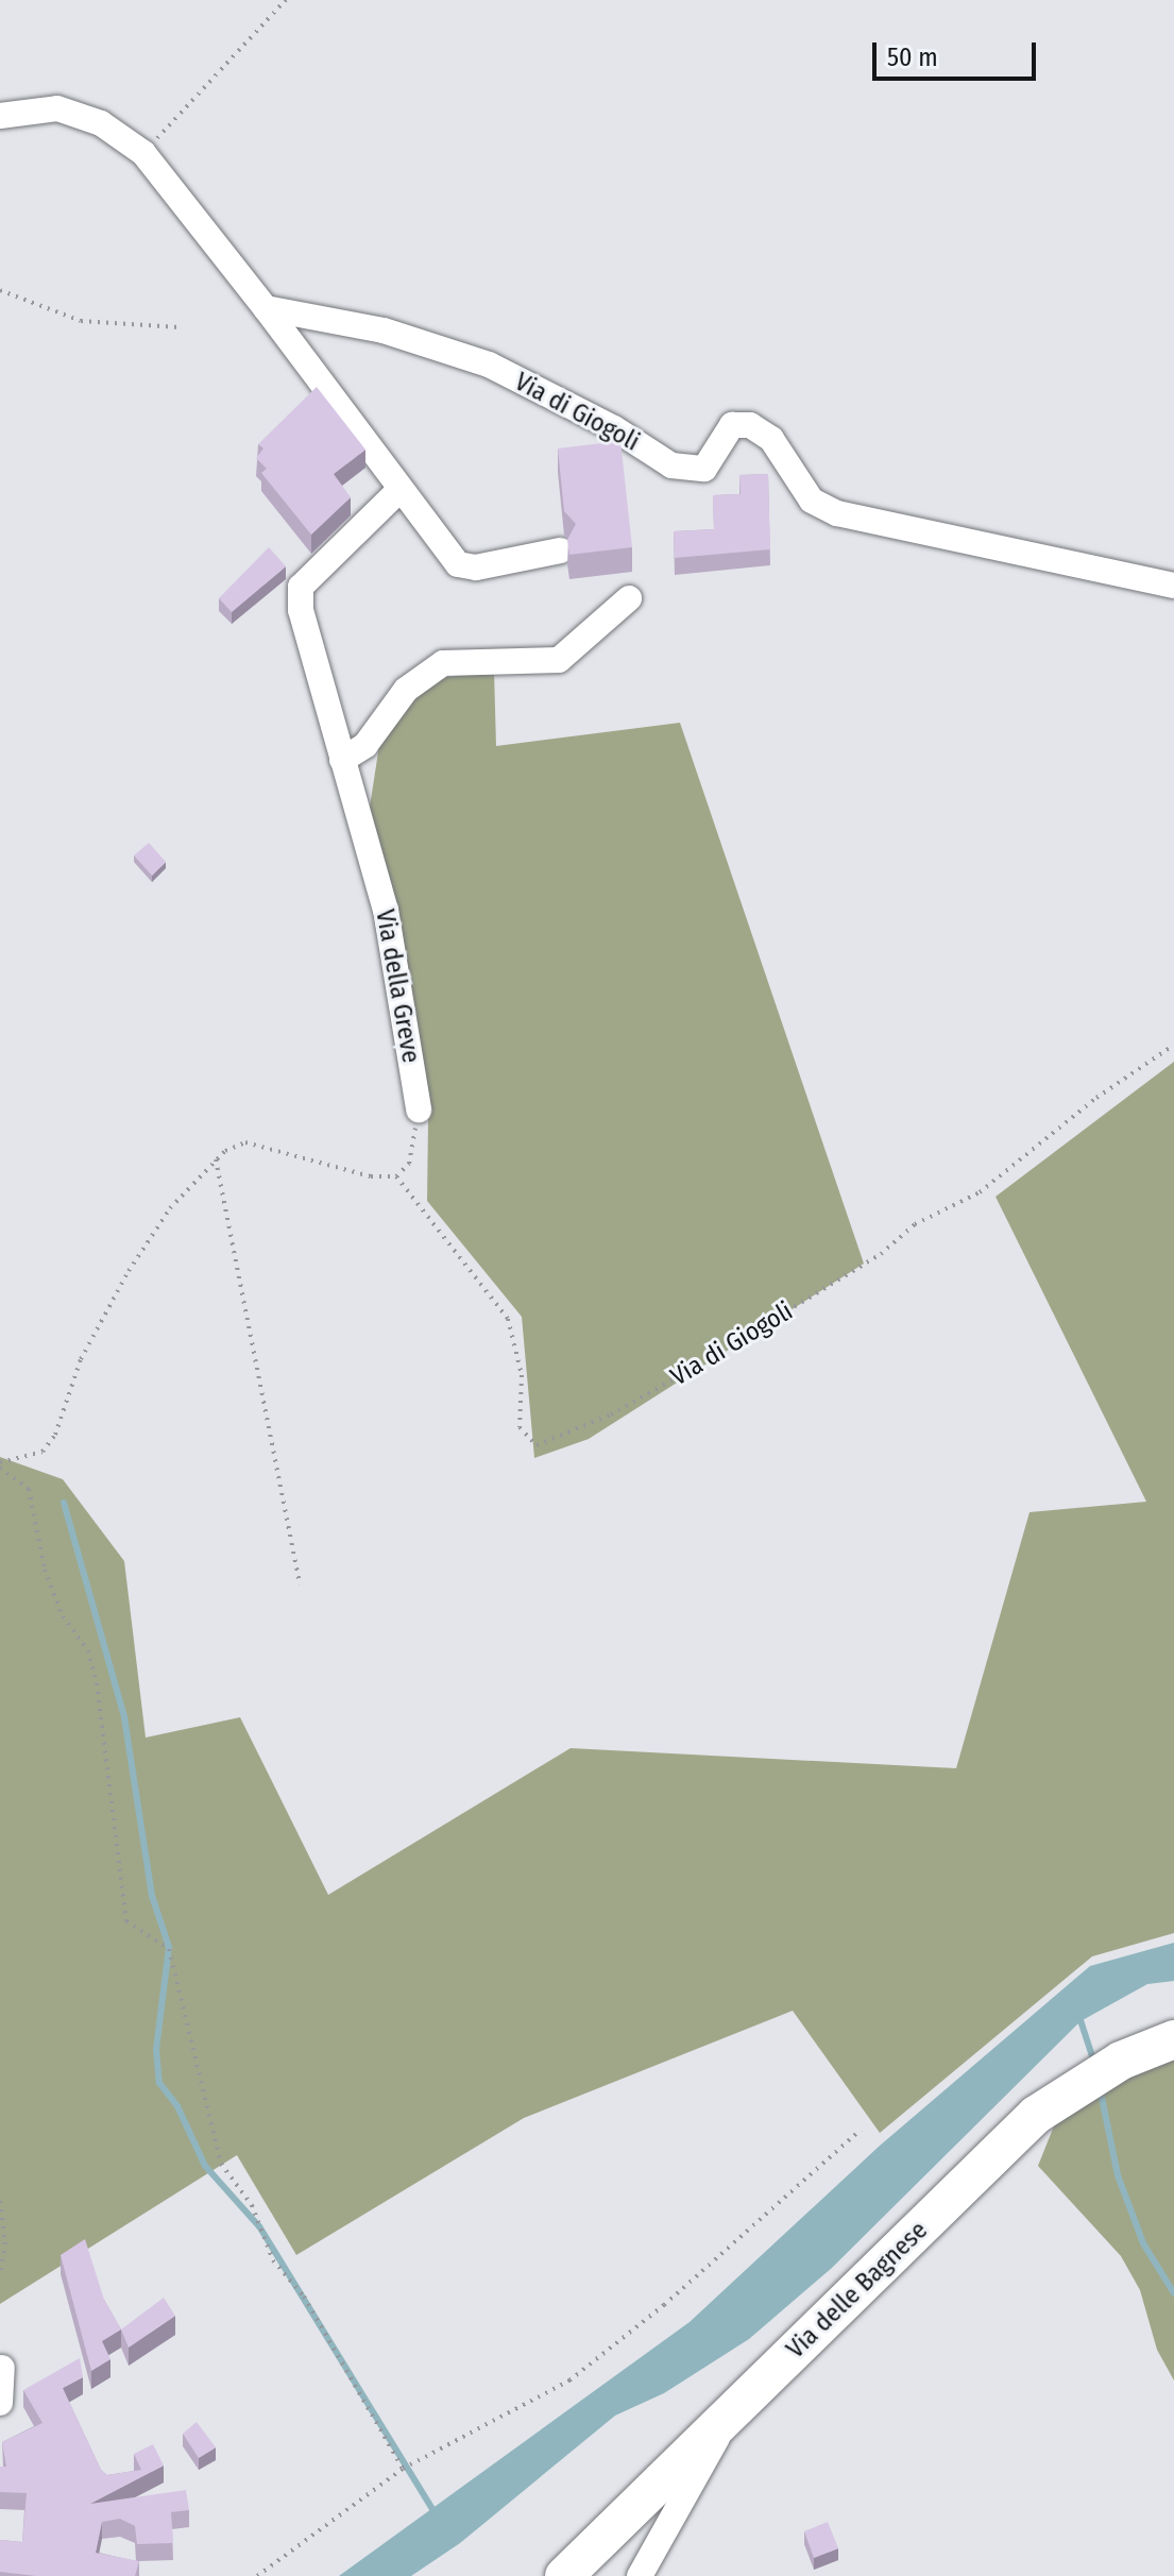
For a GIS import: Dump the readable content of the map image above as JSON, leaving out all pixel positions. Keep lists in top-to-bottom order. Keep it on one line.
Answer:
{"streets":{"main road":["Via delle Bagnese"],"street":["Via di Giogoli","Via della Greve"]},"scale_bar":"50 m"}
